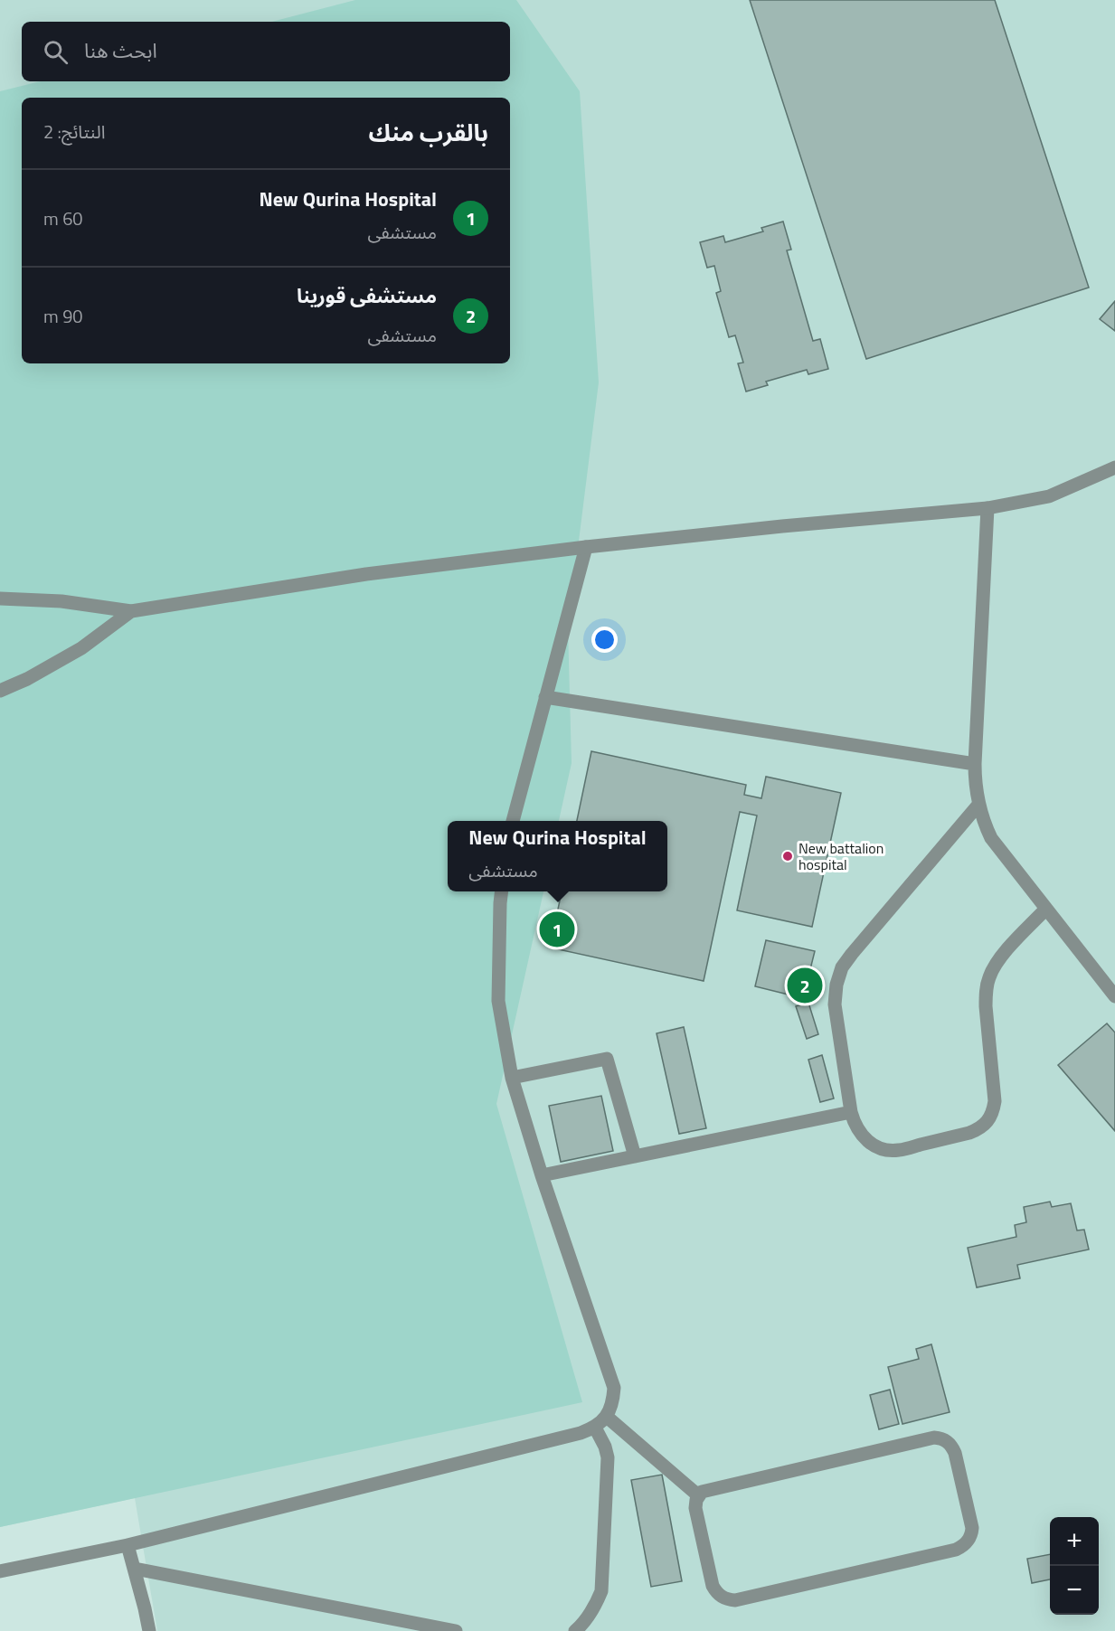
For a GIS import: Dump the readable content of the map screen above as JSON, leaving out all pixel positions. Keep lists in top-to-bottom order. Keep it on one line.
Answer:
{"places":["New battalion hospital"],"page":{"search":"ابحث هنا","heading":["بالقرب منك","النتائج: 2"],"list":[{"mark":"1","name":"New Qurina Hospital","note":"مستشفى","value":"60 m"},{"mark":"2","name":"مستشفى قورينا","note":"مستشفى","value":"90 m"}],"popup":["New Qurina Hospital","مستشفى"],"pins":["1","2"],"map_buttons":["+","−"]}}
